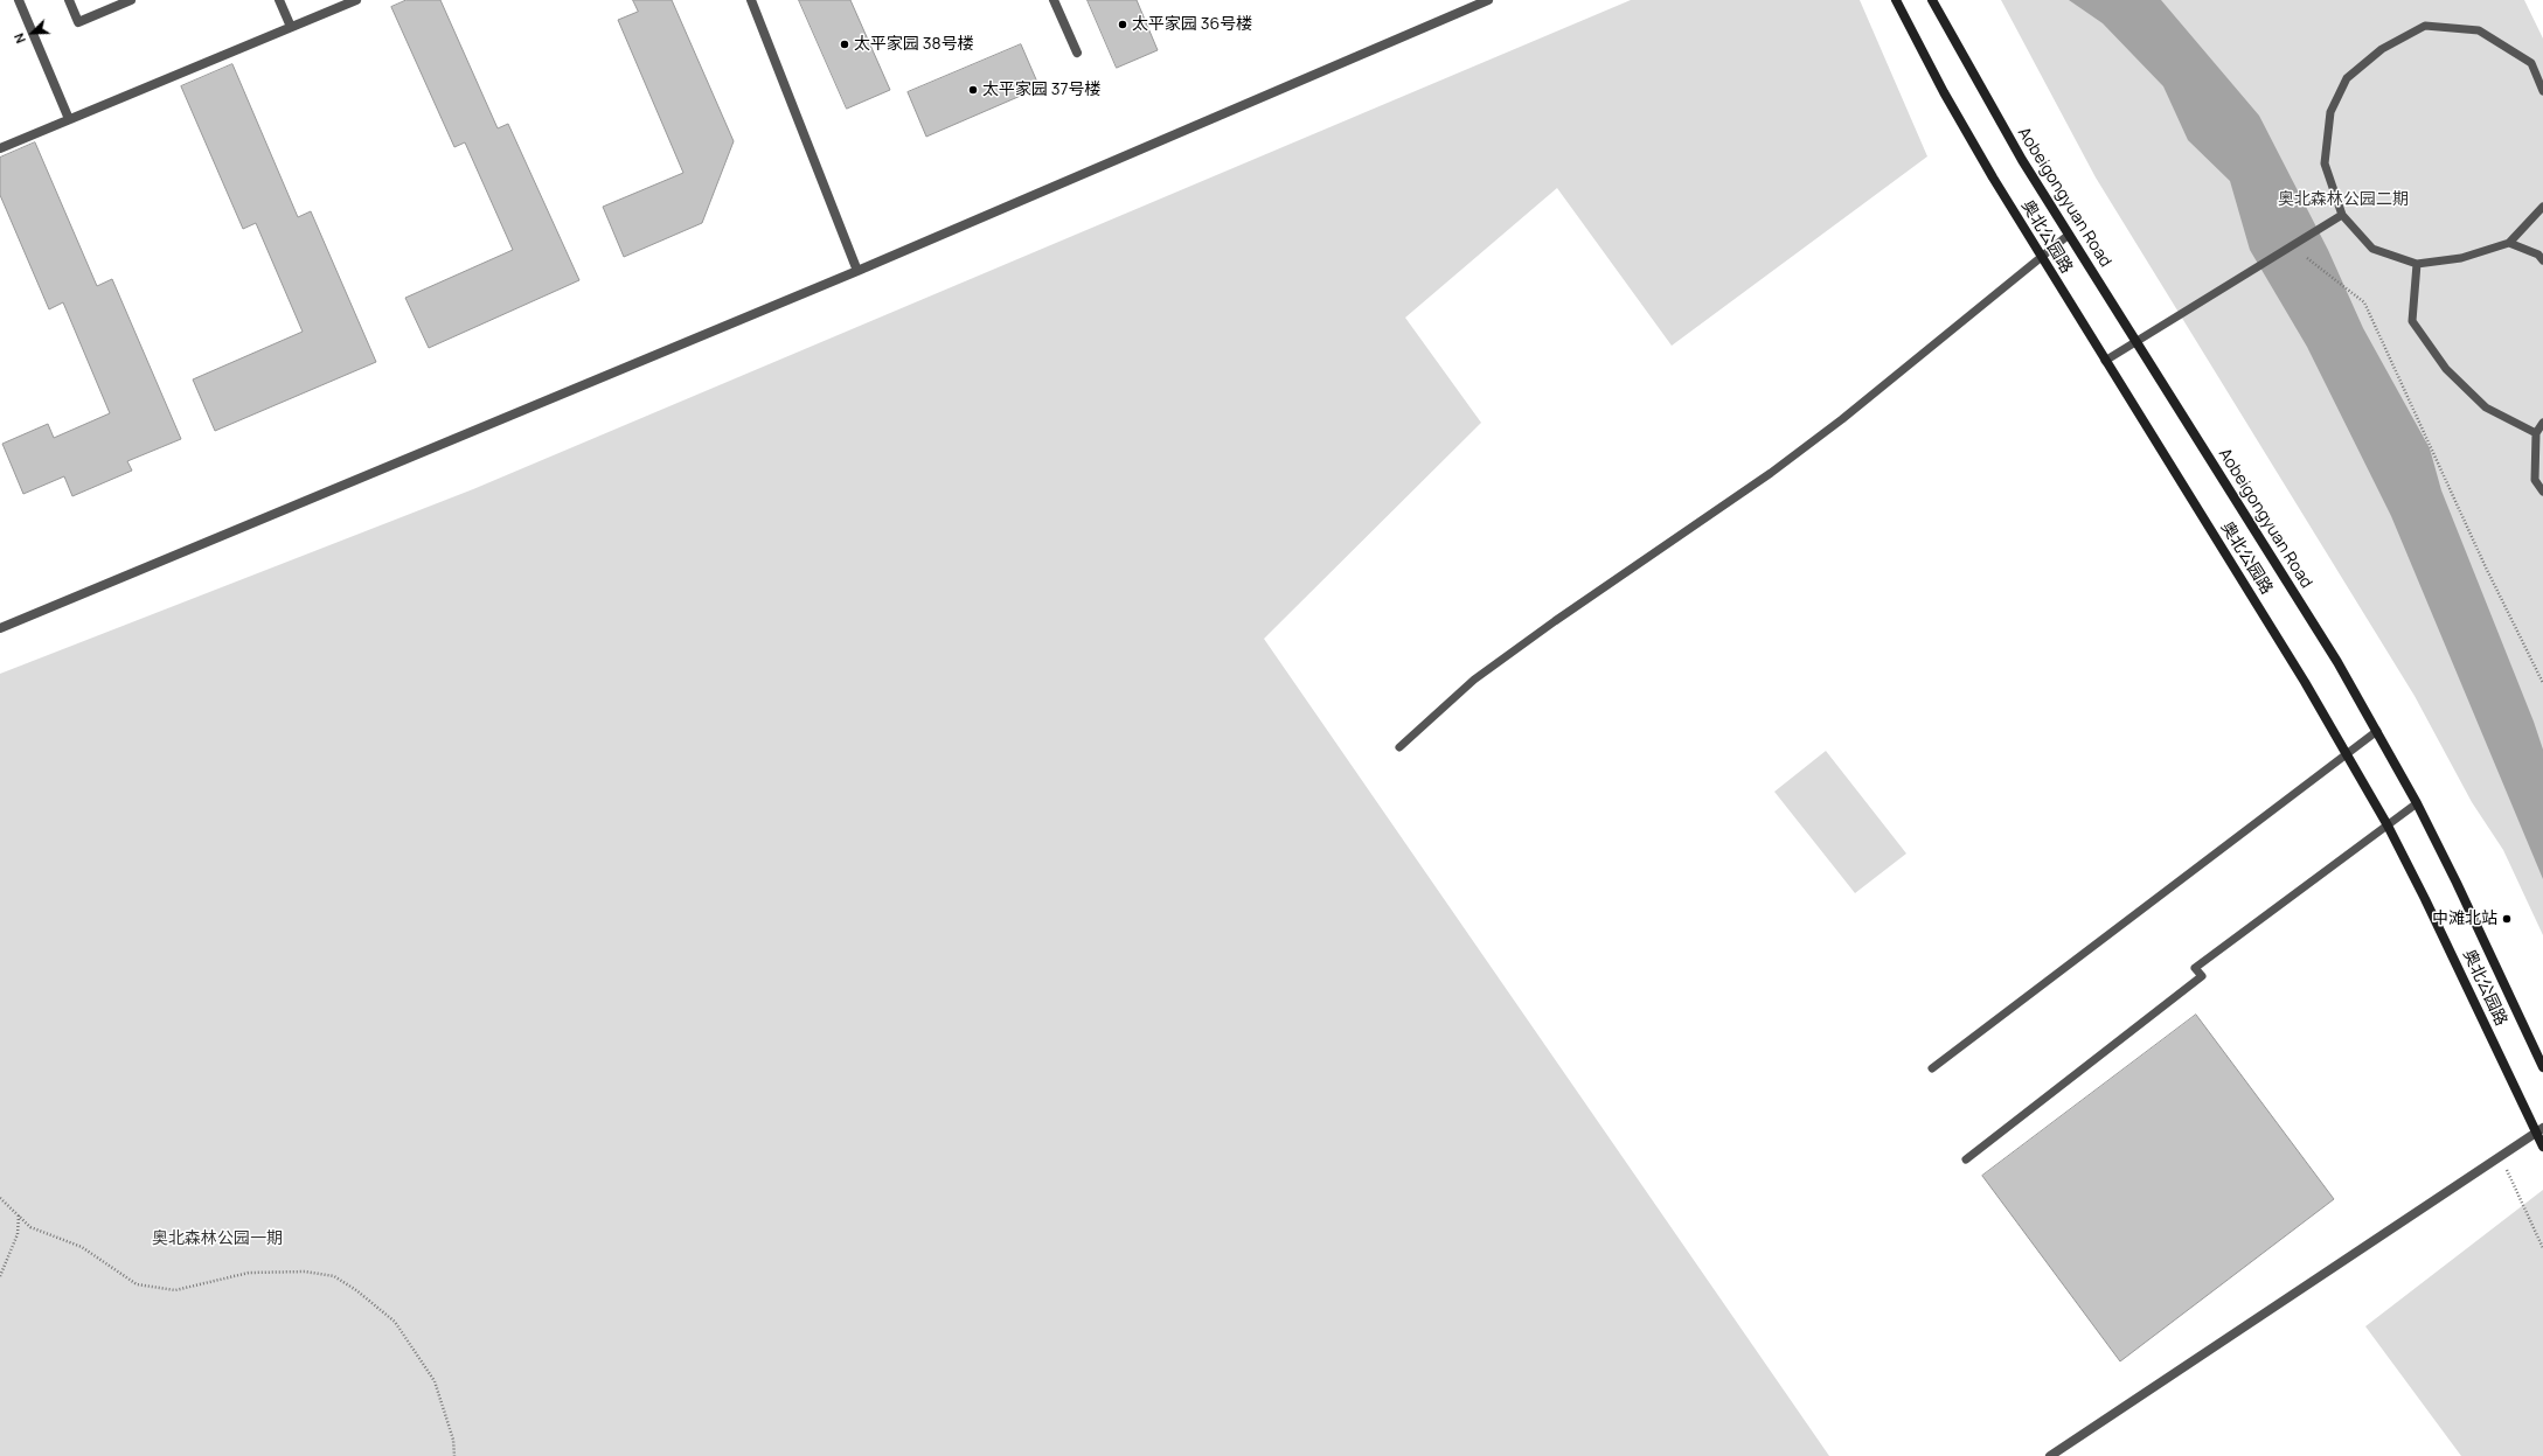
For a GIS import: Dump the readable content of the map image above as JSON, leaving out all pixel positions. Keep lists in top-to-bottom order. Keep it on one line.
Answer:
{"streets":{"main road":["Aobeigongyuan Road","奥北公园路"]},"parks":["奥北森林公园二期","奥北森林公园一期"],"places":["太平家园 36号楼","太平家园 38号楼","太平家园 37号楼","中滩北站"],"north":"bottom left"}
